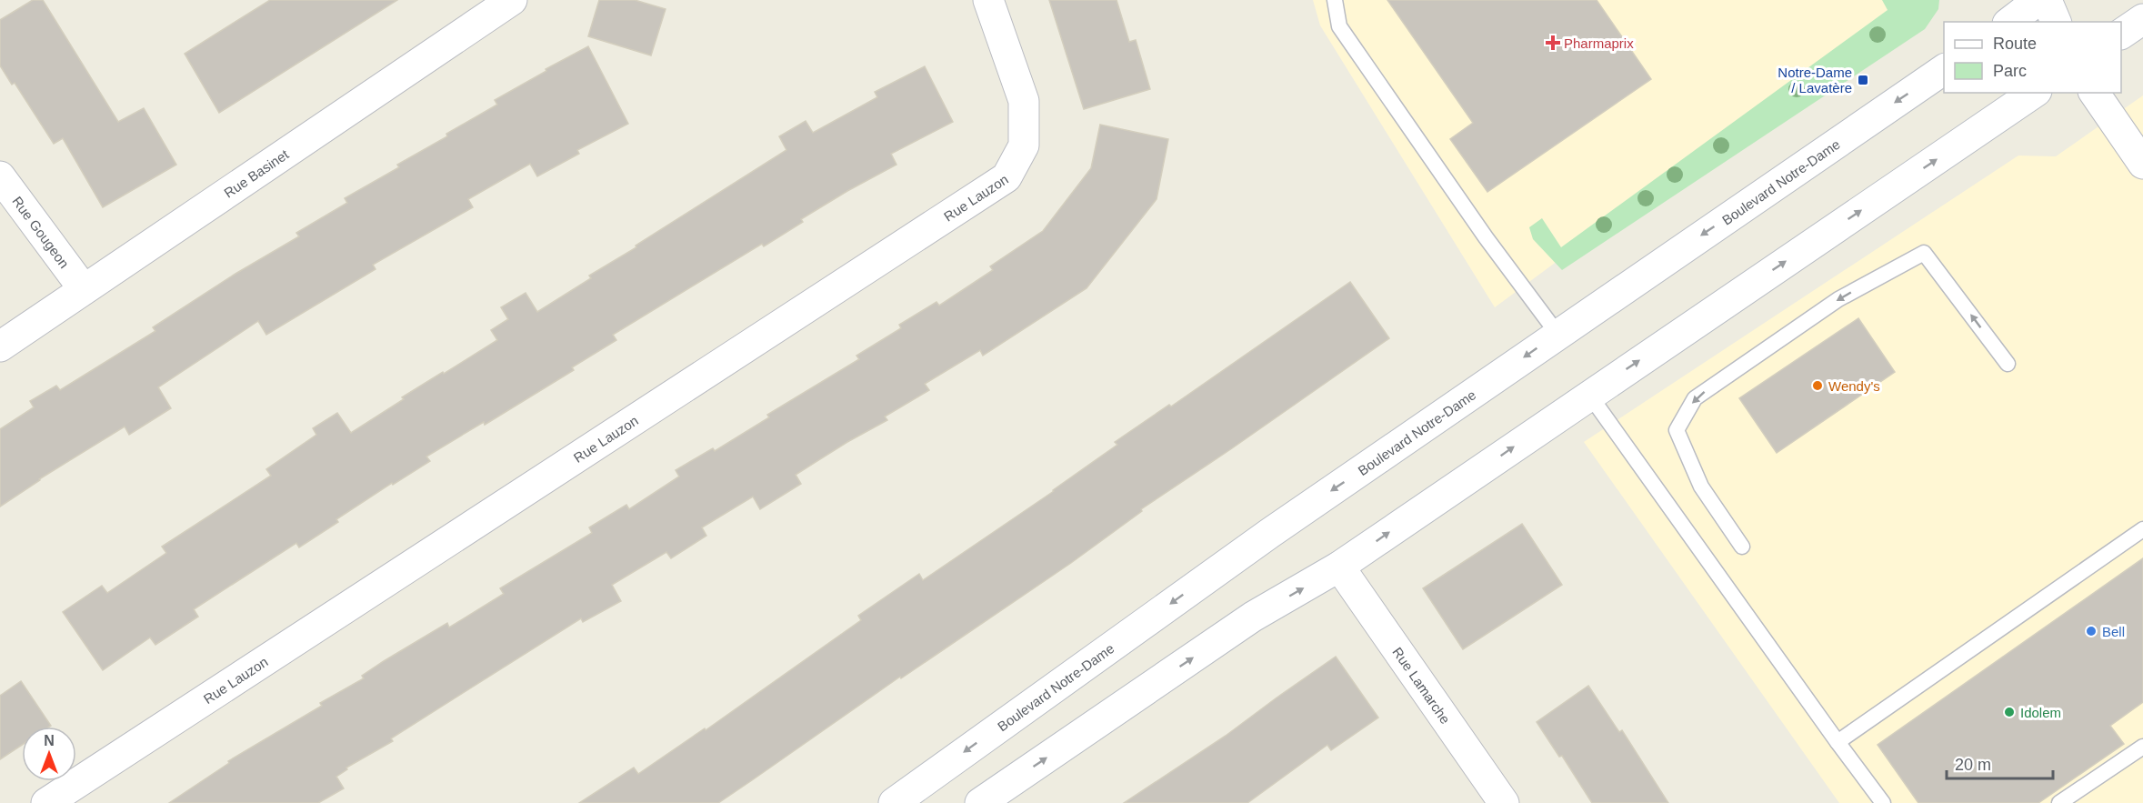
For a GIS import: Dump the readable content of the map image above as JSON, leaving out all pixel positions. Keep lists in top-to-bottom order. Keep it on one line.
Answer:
{"streets":{"street":["Rue Basinet","Boulevard Notre-Dame","Rue Lauzon","Rue Gougeon","Rue Lamarche"]},"crossings":[["Rue Basinet","Rue Gougeon"]],"places":{"health":["Pharmaprix"],"transit":["Notre-Dame / Lavatère"],"other":["Wendy's","Bell","Idolem"]},"legend":["Route","Parc"],"scale_bar":"20 m","north":"top"}
